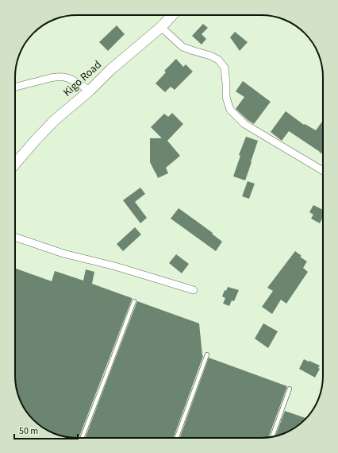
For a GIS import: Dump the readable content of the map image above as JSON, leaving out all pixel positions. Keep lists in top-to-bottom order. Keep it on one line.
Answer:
{"streets":{"street":["Kigo Road"]},"scale_bar":"50 m"}
